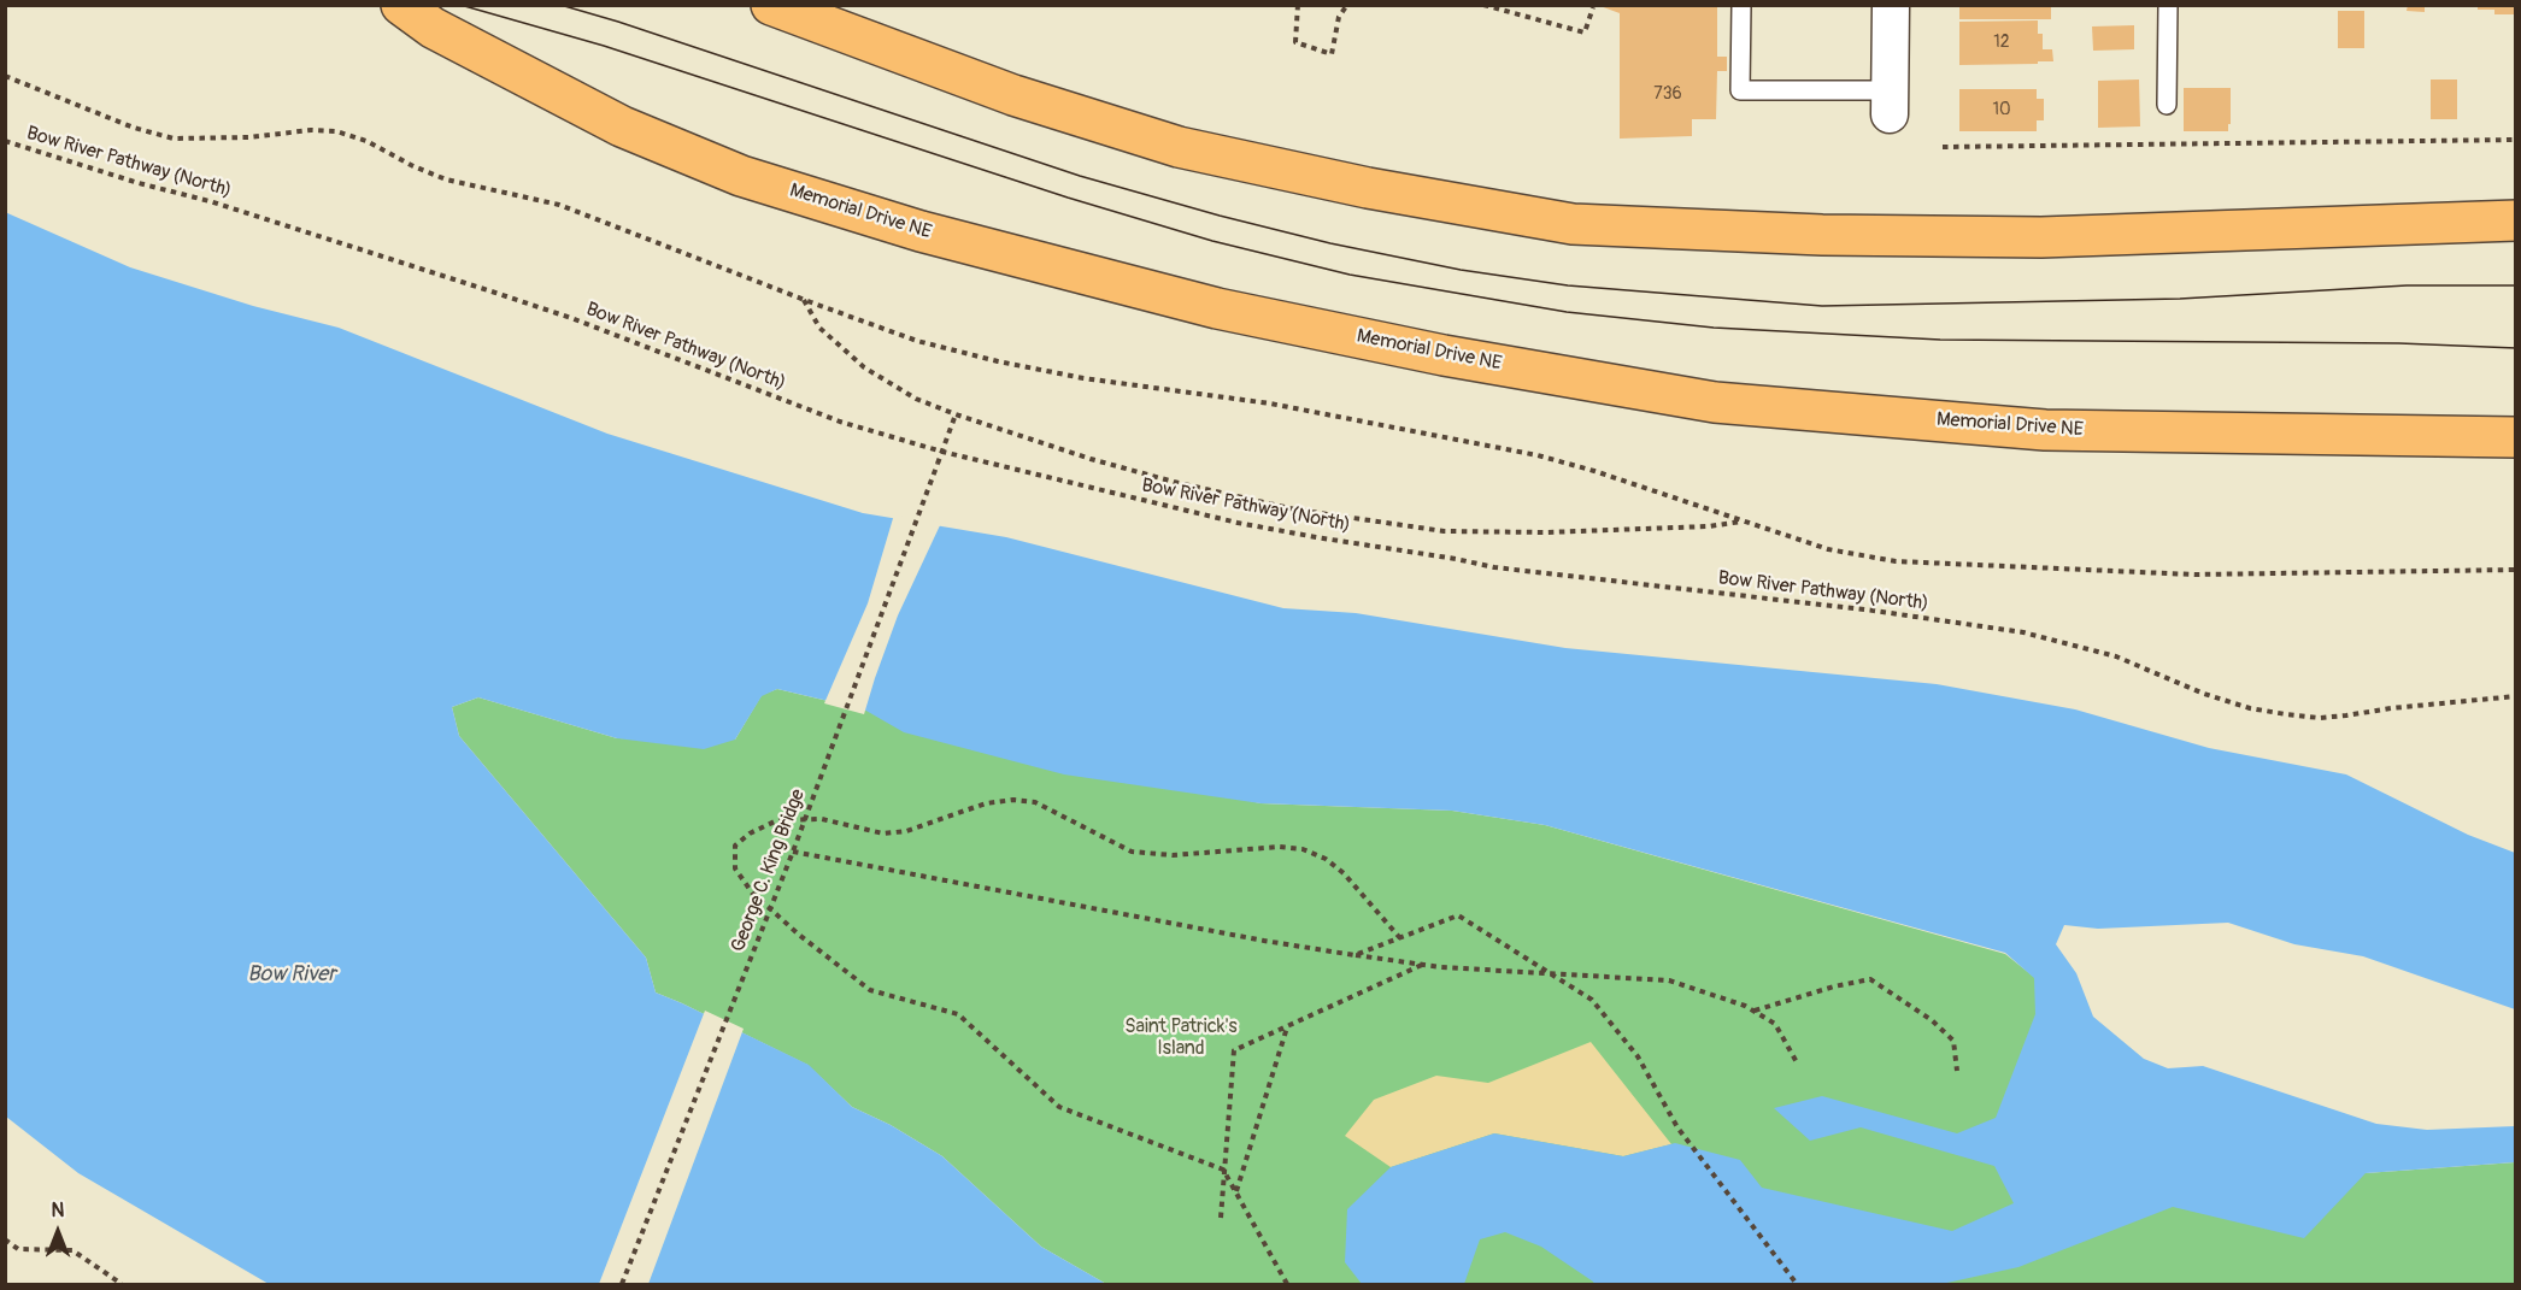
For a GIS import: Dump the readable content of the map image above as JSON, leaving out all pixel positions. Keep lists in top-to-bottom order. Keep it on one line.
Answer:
{"streets":{"highway":["Memorial Drive NE"],"path":["Bow River Pathway (North)","George C. King Bridge"]},"crossings":[["Bow River Pathway (North)","George C. King Bridge"]],"water":["Bow River"],"parks":["Saint Patrick's Island"],"house_numbers":["12","736","10"],"north":"top"}
